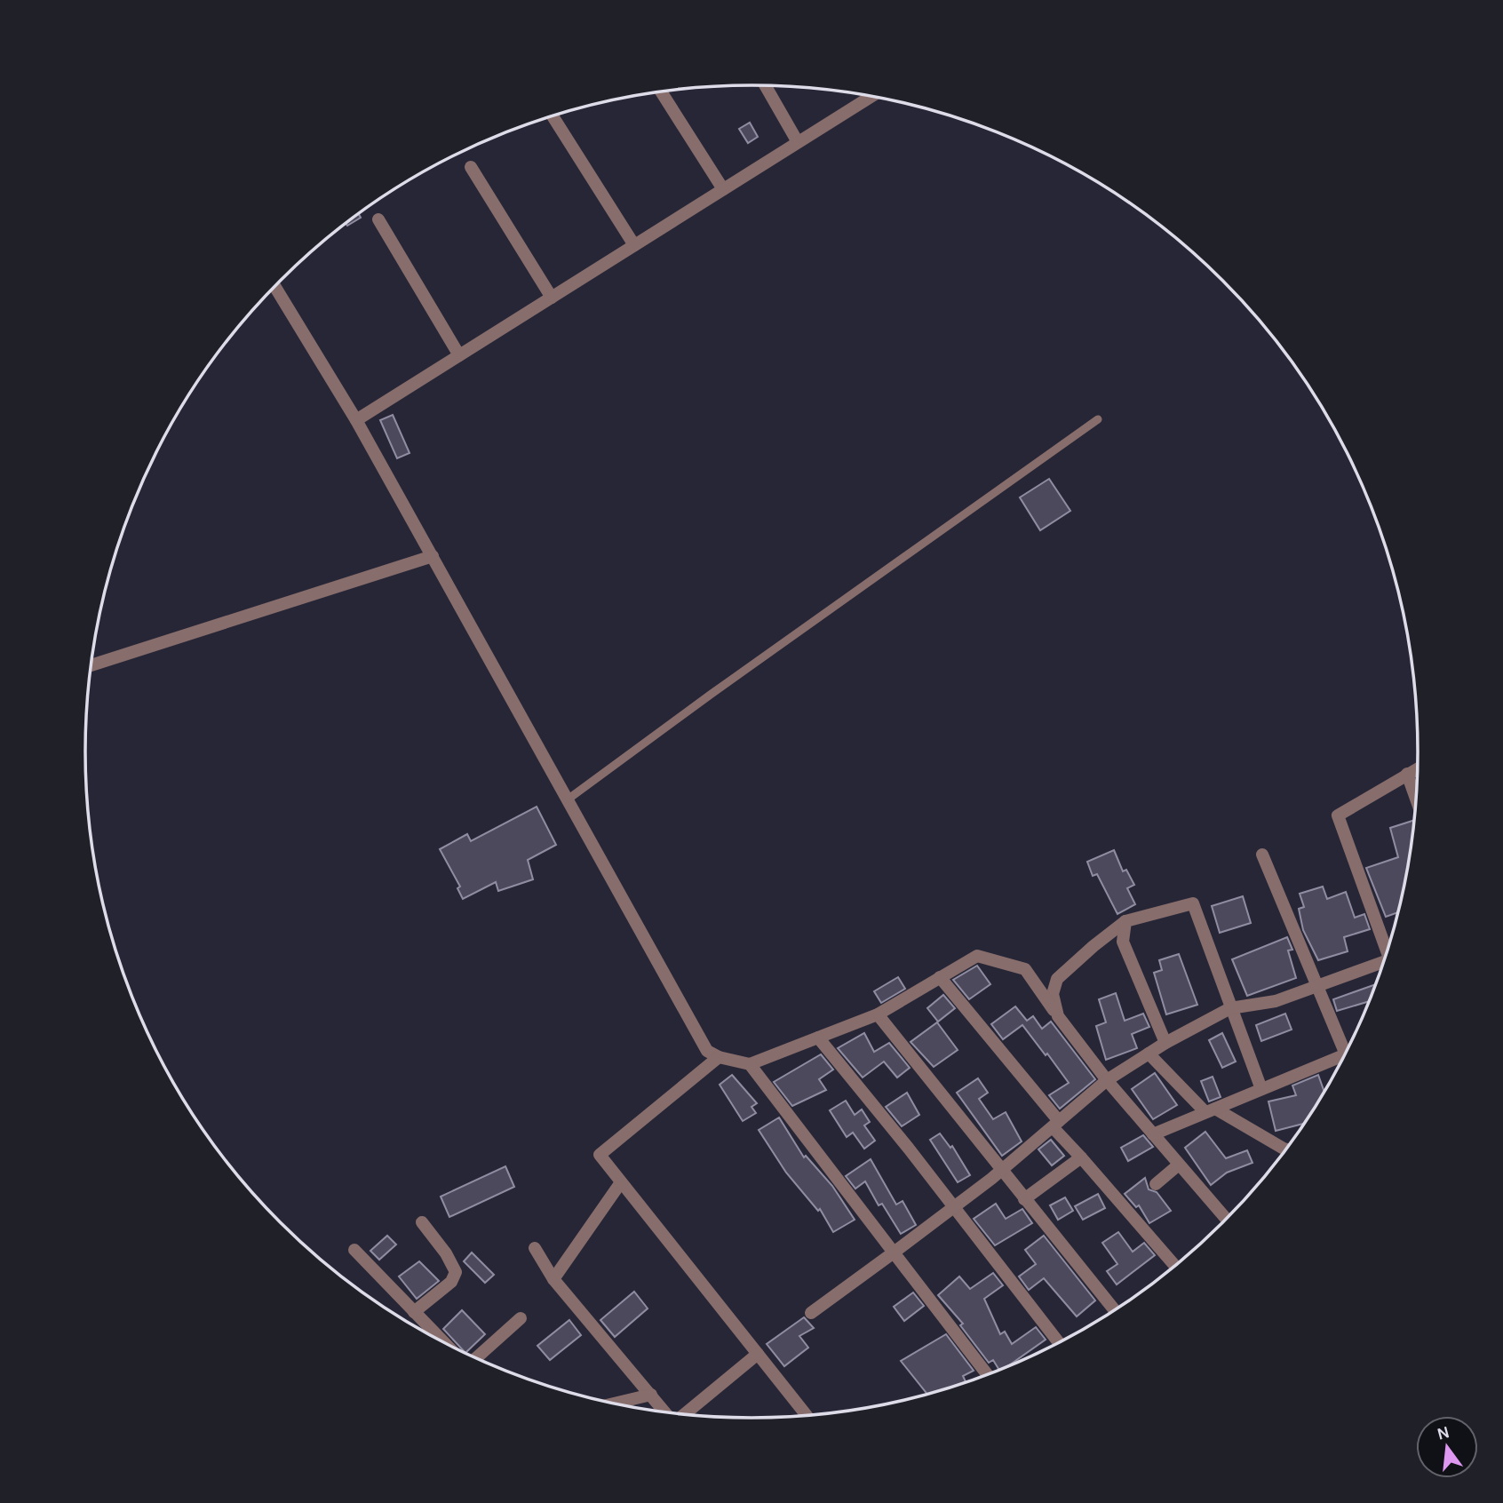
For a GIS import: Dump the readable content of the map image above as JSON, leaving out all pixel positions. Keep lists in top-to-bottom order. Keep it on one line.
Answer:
{"north":"top"}
